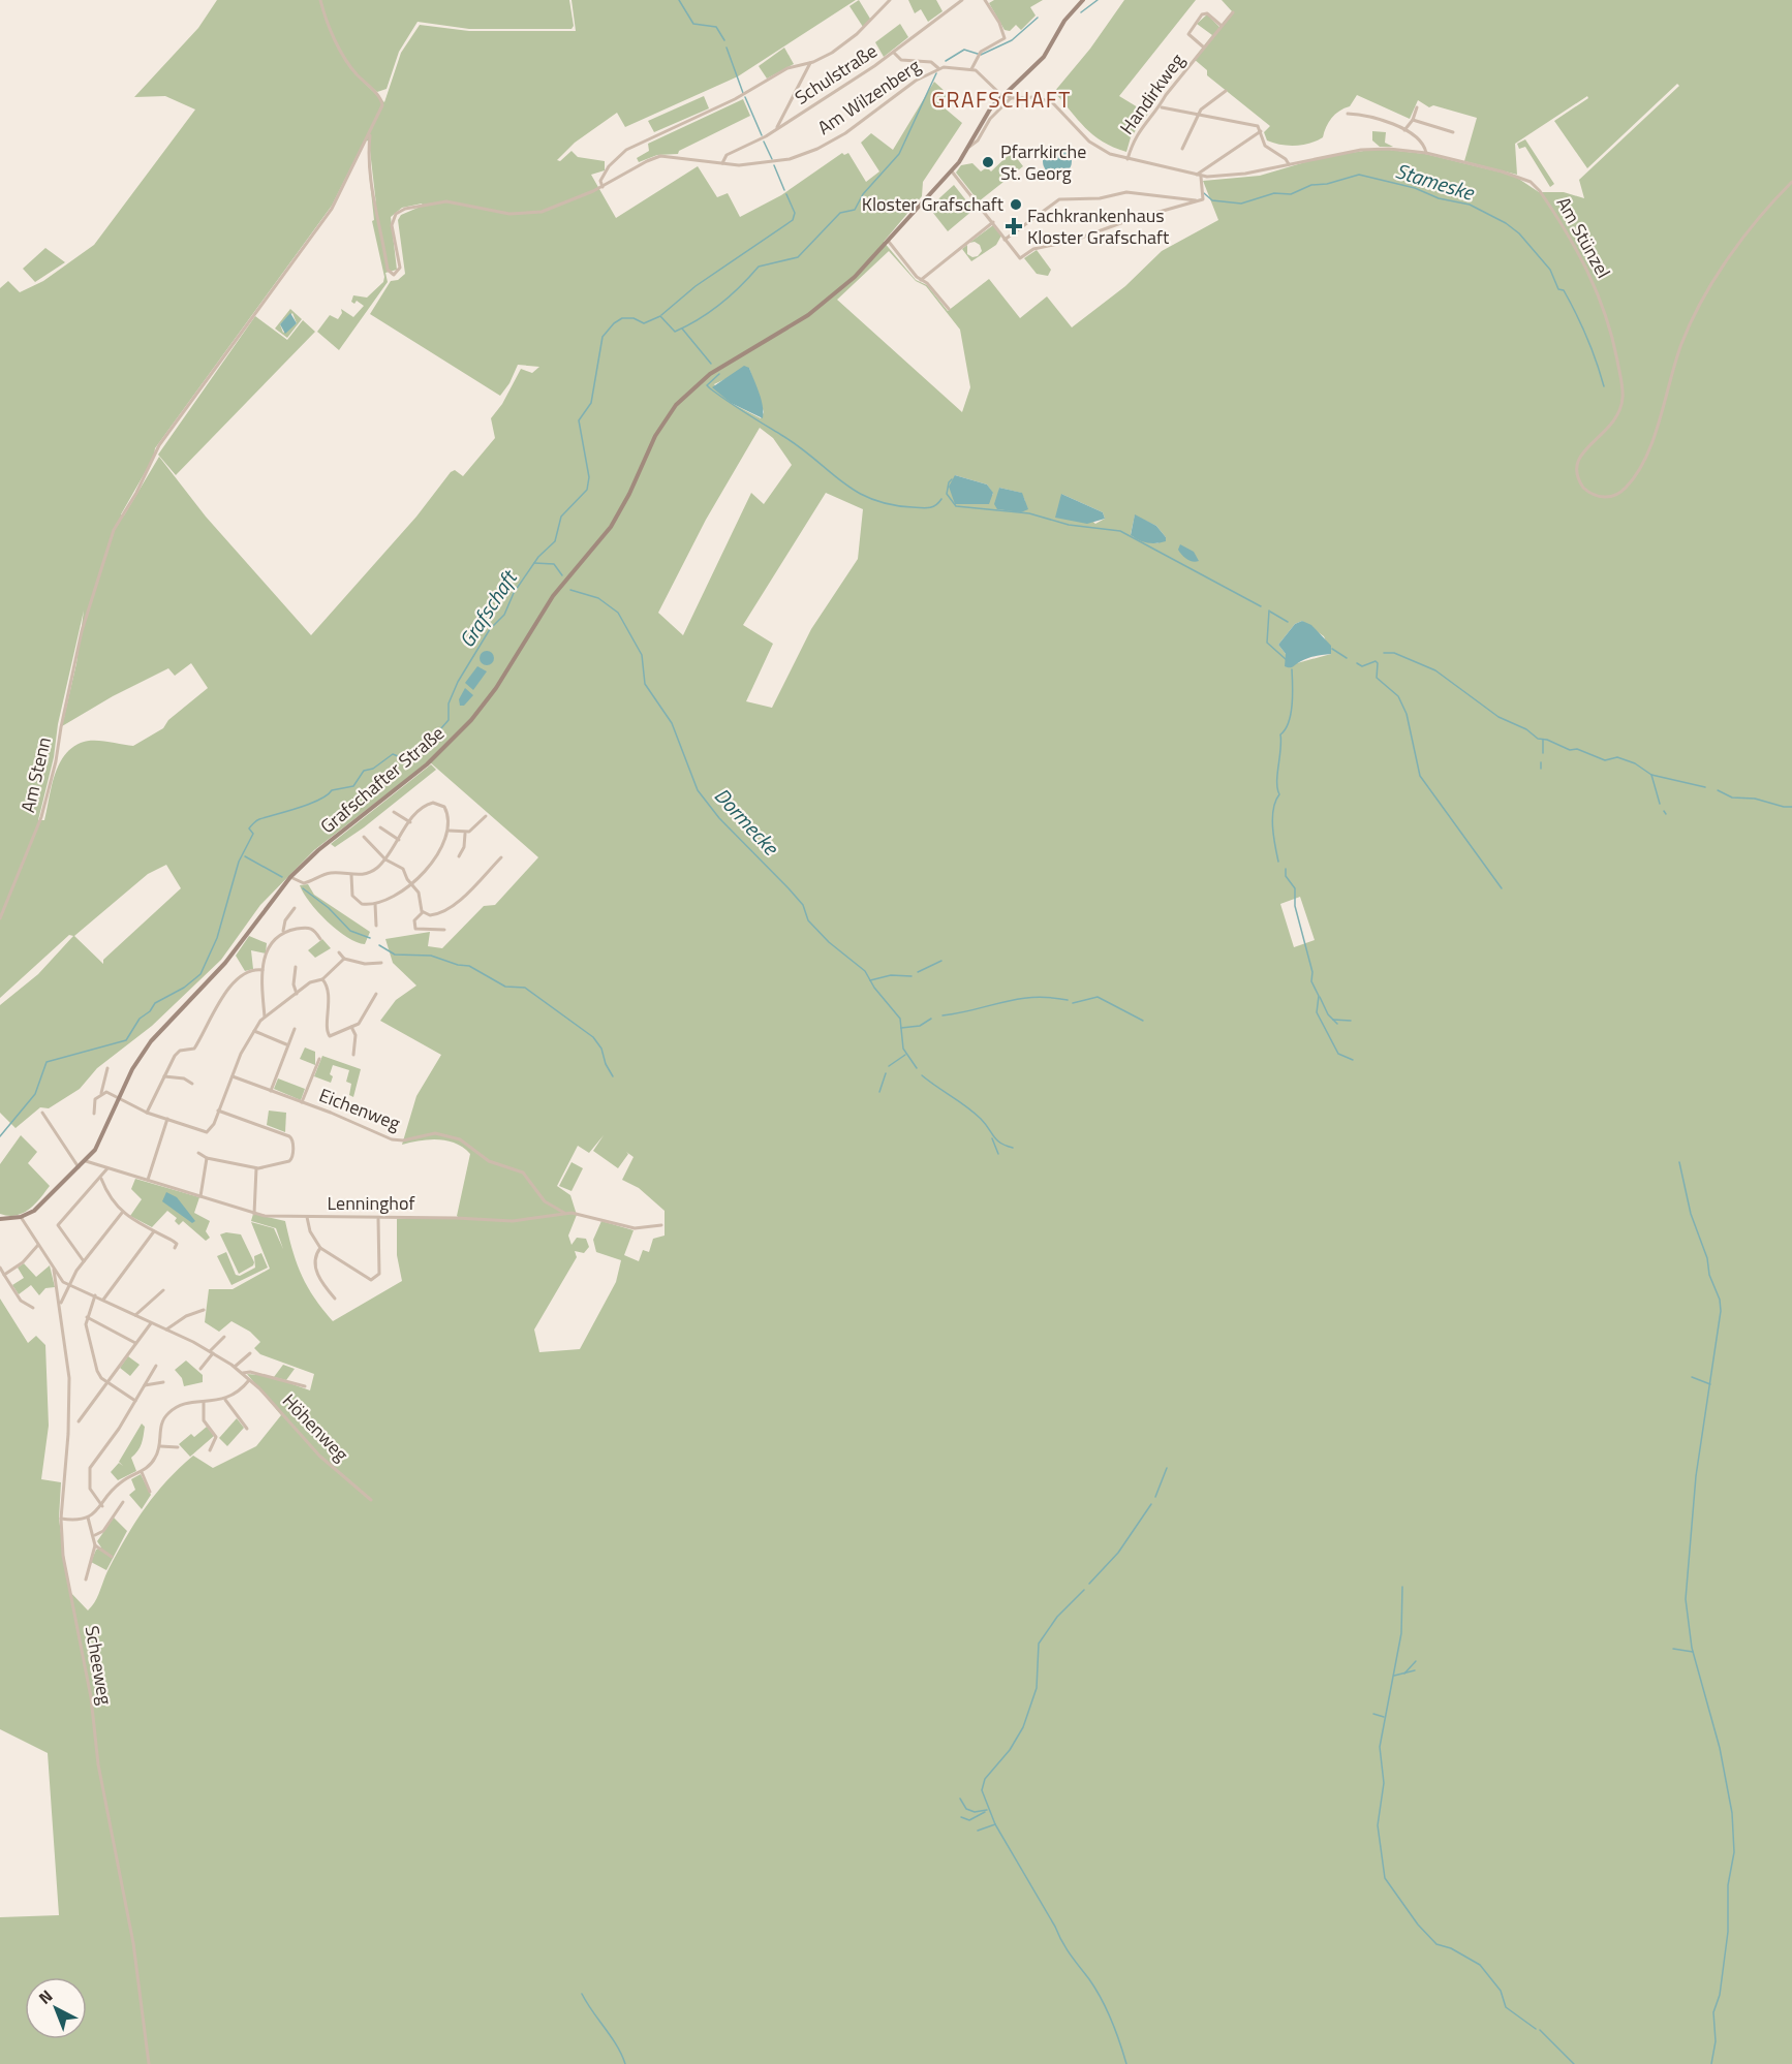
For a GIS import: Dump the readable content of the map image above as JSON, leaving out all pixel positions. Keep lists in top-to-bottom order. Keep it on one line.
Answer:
{"streets":{"street":["Schulstraße","Handirkweg","Am Wilzenberg","Am Stünzel","Am Stenn","Grafschafter Straße","Eichenweg","Lenninghof","Höhenweg","Scheeweg"]},"crossings":[["Schulstraße","Am Wilzenberg"],["Handirkweg","Am Stünzel"],["Grafschafter Straße","Lenninghof"],["Grafschafter Straße","Höhenweg"],["Eichenweg","Lenninghof"],["Höhenweg","Scheeweg"]],"districts":["GRAFSCHAFT"],"water":["Stameske","Grafschaft","Dormecke"],"places":{"other":["Pfarrkirche St. Georg","Kloster Grafschaft"],"health":["Fachkrankenhaus Kloster Grafschaft"]},"north":"top left"}
